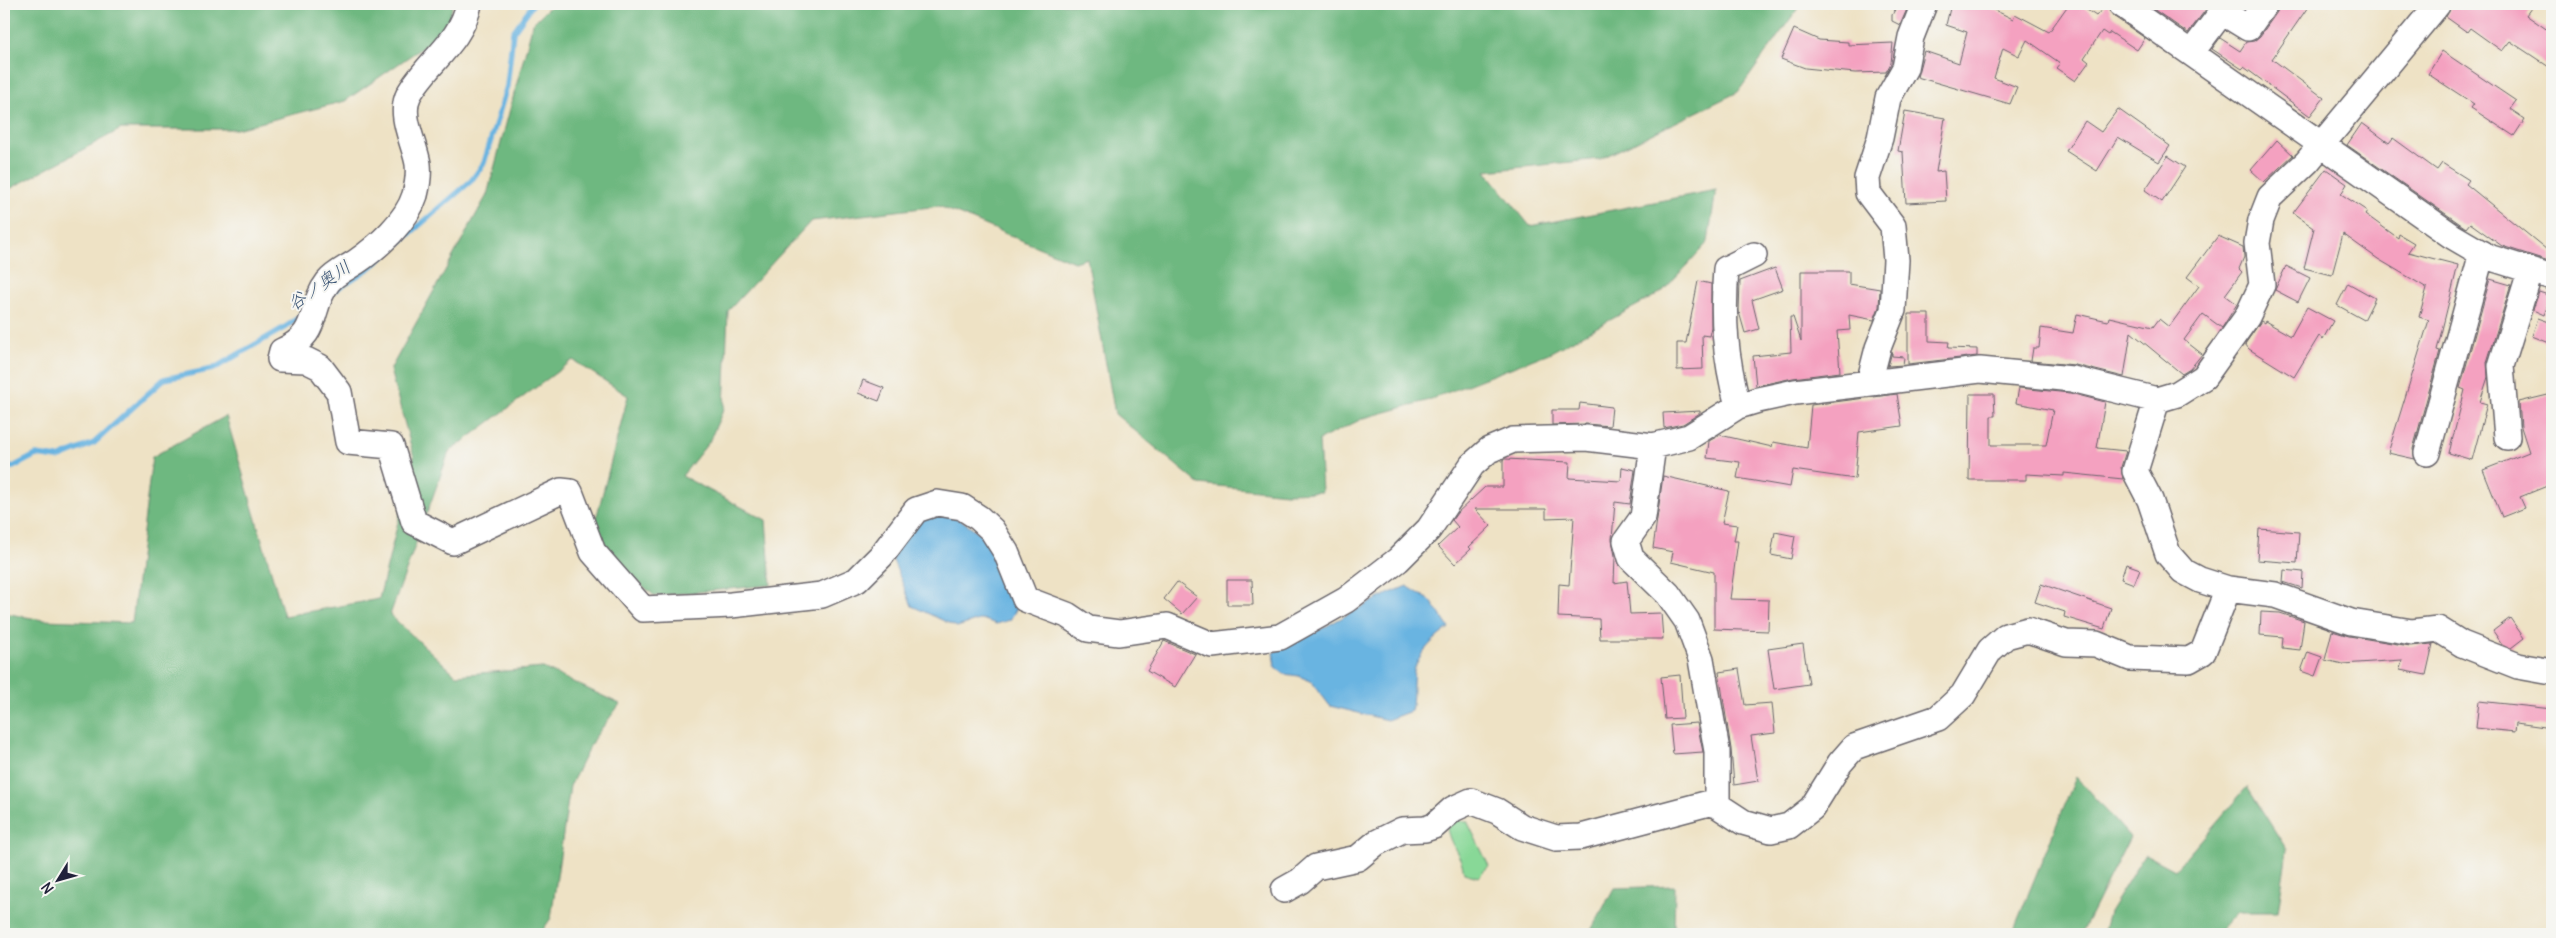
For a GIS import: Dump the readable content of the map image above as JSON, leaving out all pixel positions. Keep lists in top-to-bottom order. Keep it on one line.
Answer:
{"water":["谷ノ奥川"],"north":"bottom left"}
